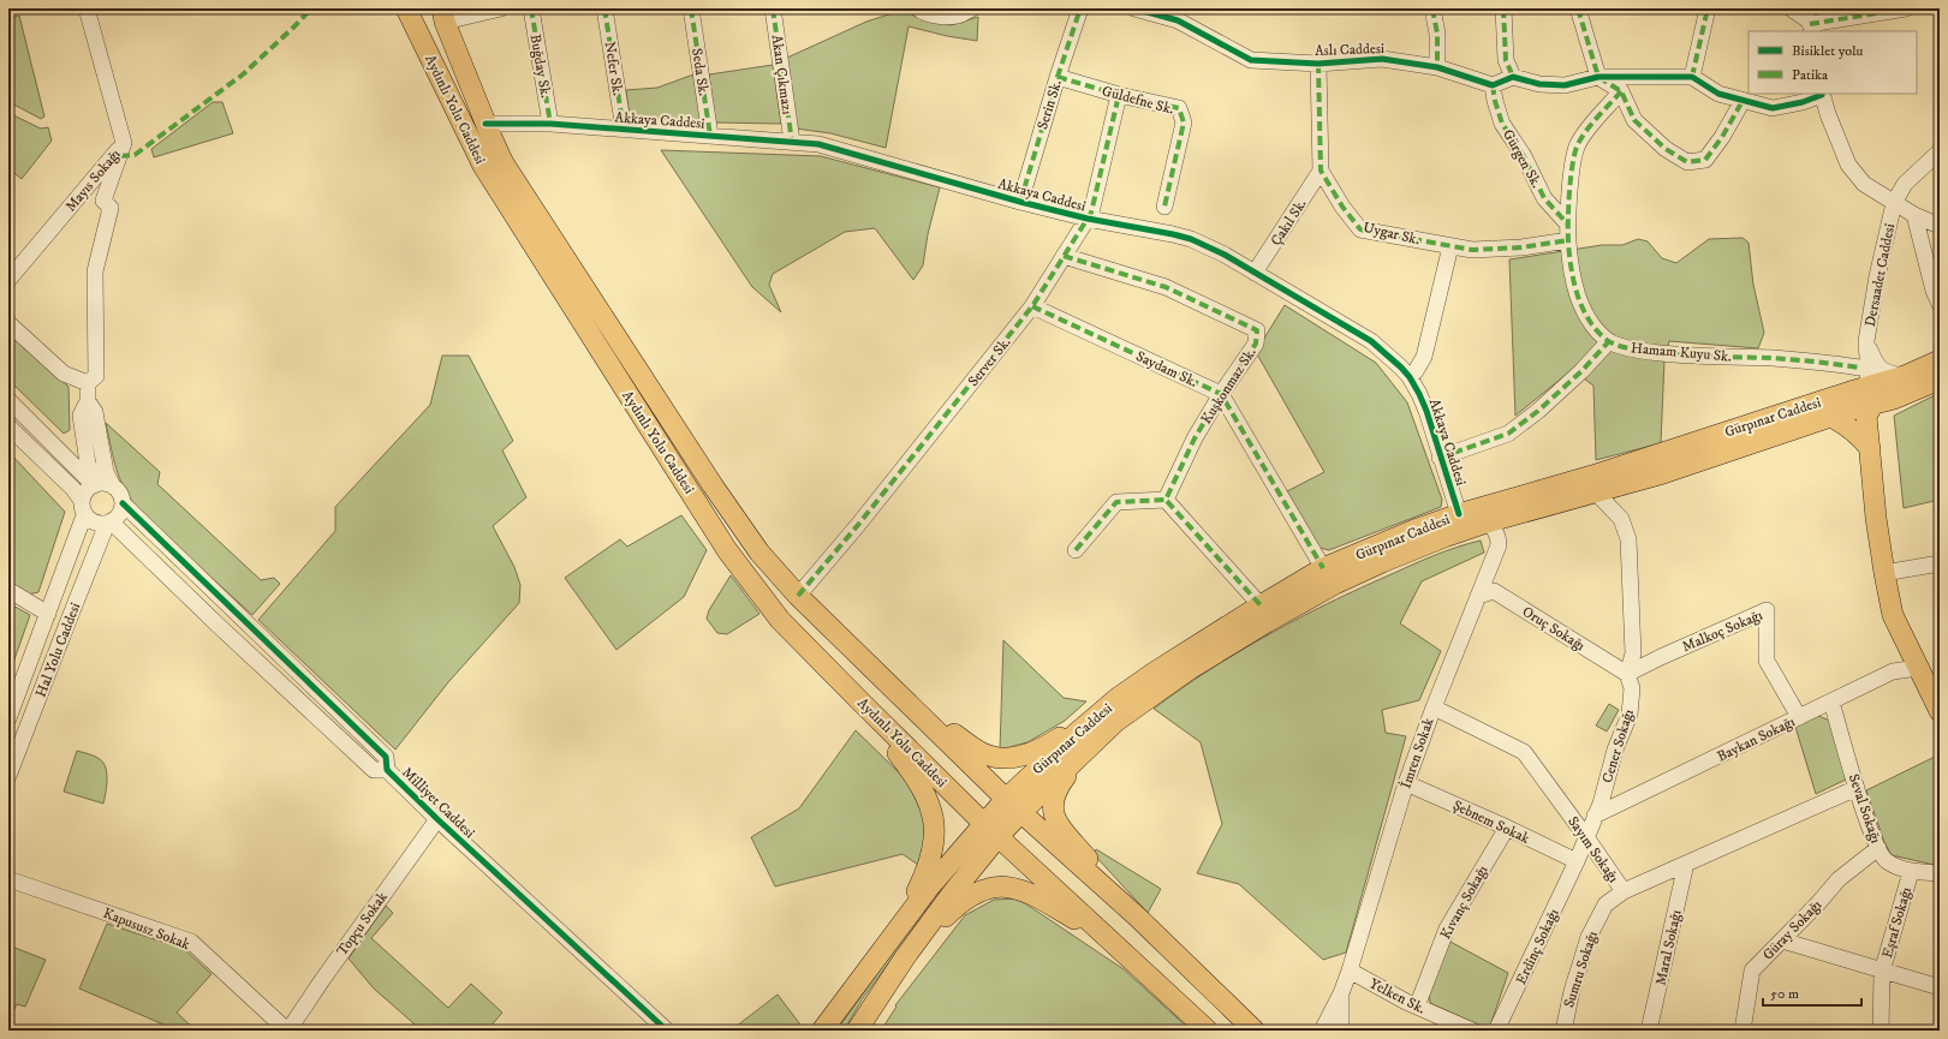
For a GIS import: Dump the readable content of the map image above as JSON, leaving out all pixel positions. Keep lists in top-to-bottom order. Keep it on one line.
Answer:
{"streets":{"main road":["Aydınlı Yolu Caddesi","Dersaadet Caddesi","Gürpınar Caddesi"],"street":["Aslı Caddesi","Buğday Sk.","Nefer Sk.","Seda Sk.","Akan Çıkmazı","Güldefne Sk.","Serin Sk.","Akkaya Caddesi","Gürgen Sk.","Mayıs Sokağı","Çakıl Sk.","Uygar Sk.","Hamam Kuyu Sk.","Server Sk.","Saydam Sk.","Kuşkonmaz Sk.","Oruç Sokağı","Malkoç Sokağı","Hal Yolu Caddesi","Baykan Sokağı","Cener Sokağı","İmren Sokak","Milliyet Caddesi","Seval Sokağı","Şebnem Sokak","Sayım Sokağı","Kıvanç Sokağı","Eşraf Sokağı","Topçu Sokak","Kapususz Sokak","Güray Sokağı","Erdinç Sokağı","Maral Sokağı","Sumru Sokağı","Yelken Sk."]},"crossings":[["Aslı Caddesi","Gürgen Sk."],["Aslı Caddesi","Uygar Sk."],["Buğday Sk.","Akkaya Caddesi"],["Nefer Sk.","Akkaya Caddesi"],["Seda Sk.","Akkaya Caddesi"],["Akan Çıkmazı","Akkaya Caddesi"],["Güldefne Sk.","Serin Sk."],["Güldefne Sk.","Server Sk."],["Serin Sk.","Akkaya Caddesi"],["Aydınlı Yolu Caddesi","Akkaya Caddesi"],["Aydınlı Yolu Caddesi","Server Sk."],["Aydınlı Yolu Caddesi","Gürpınar Caddesi"],["Akkaya Caddesi","Çakıl Sk."],["Akkaya Caddesi","Server Sk."],["Akkaya Caddesi","Gürpınar Caddesi"],["Gürgen Sk.","Hamam Kuyu Sk."],["Çakıl Sk.","Uygar Sk."],["Uygar Sk.","Hamam Kuyu Sk."],["Dersaadet Caddesi","Gürpınar Caddesi"],["Dersaadet Caddesi","Baykan Sokağı"],["Server Sk.","Saydam Sk."],["Server Sk.","Kuşkonmaz Sk."],["Saydam Sk.","Kuşkonmaz Sk."],["Gürpınar Caddesi","Cener Sokağı"],["Gürpınar Caddesi","İmren Sokak"],["Oruç Sokağı","Malkoç Sokağı"],["Oruç Sokağı","Cener Sokağı"],["Oruç Sokağı","İmren Sokak"],["Malkoç Sokağı","Baykan Sokağı"],["Malkoç Sokağı","Cener Sokağı"],["Hal Yolu Caddesi","Milliyet Caddesi"],["Baykan Sokağı","Cener Sokağı"],["Baykan Sokağı","Seval Sokağı"],["Cener Sokağı","Şebnem Sokak"],["Cener Sokağı","Sayım Sokağı"],["Cener Sokağı","Erdinç Sokağı"],["İmren Sokak","Şebnem Sokak"],["İmren Sokak","Sayım Sokağı"],["İmren Sokak","Yelken Sk."],["Milliyet Caddesi","Topçu Sokak"],["Seval Sokağı","Sayım Sokağı"],["Seval Sokağı","Eşraf Sokağı"],["Seval Sokağı","Güray Sokağı"],["Şebnem Sokak","Kıvanç Sokağı"],["Şebnem Sokak","Erdinç Sokağı"],["Sayım Sokağı","Maral Sokağı"],["Sayım Sokağı","Sumru Sokağı"],["Kıvanç Sokağı","Yelken Sk."],["Topçu Sokak","Kapususz Sokak"]],"legend":["Bisiklet yolu","Patika"],"scale_bar":"50 m"}
